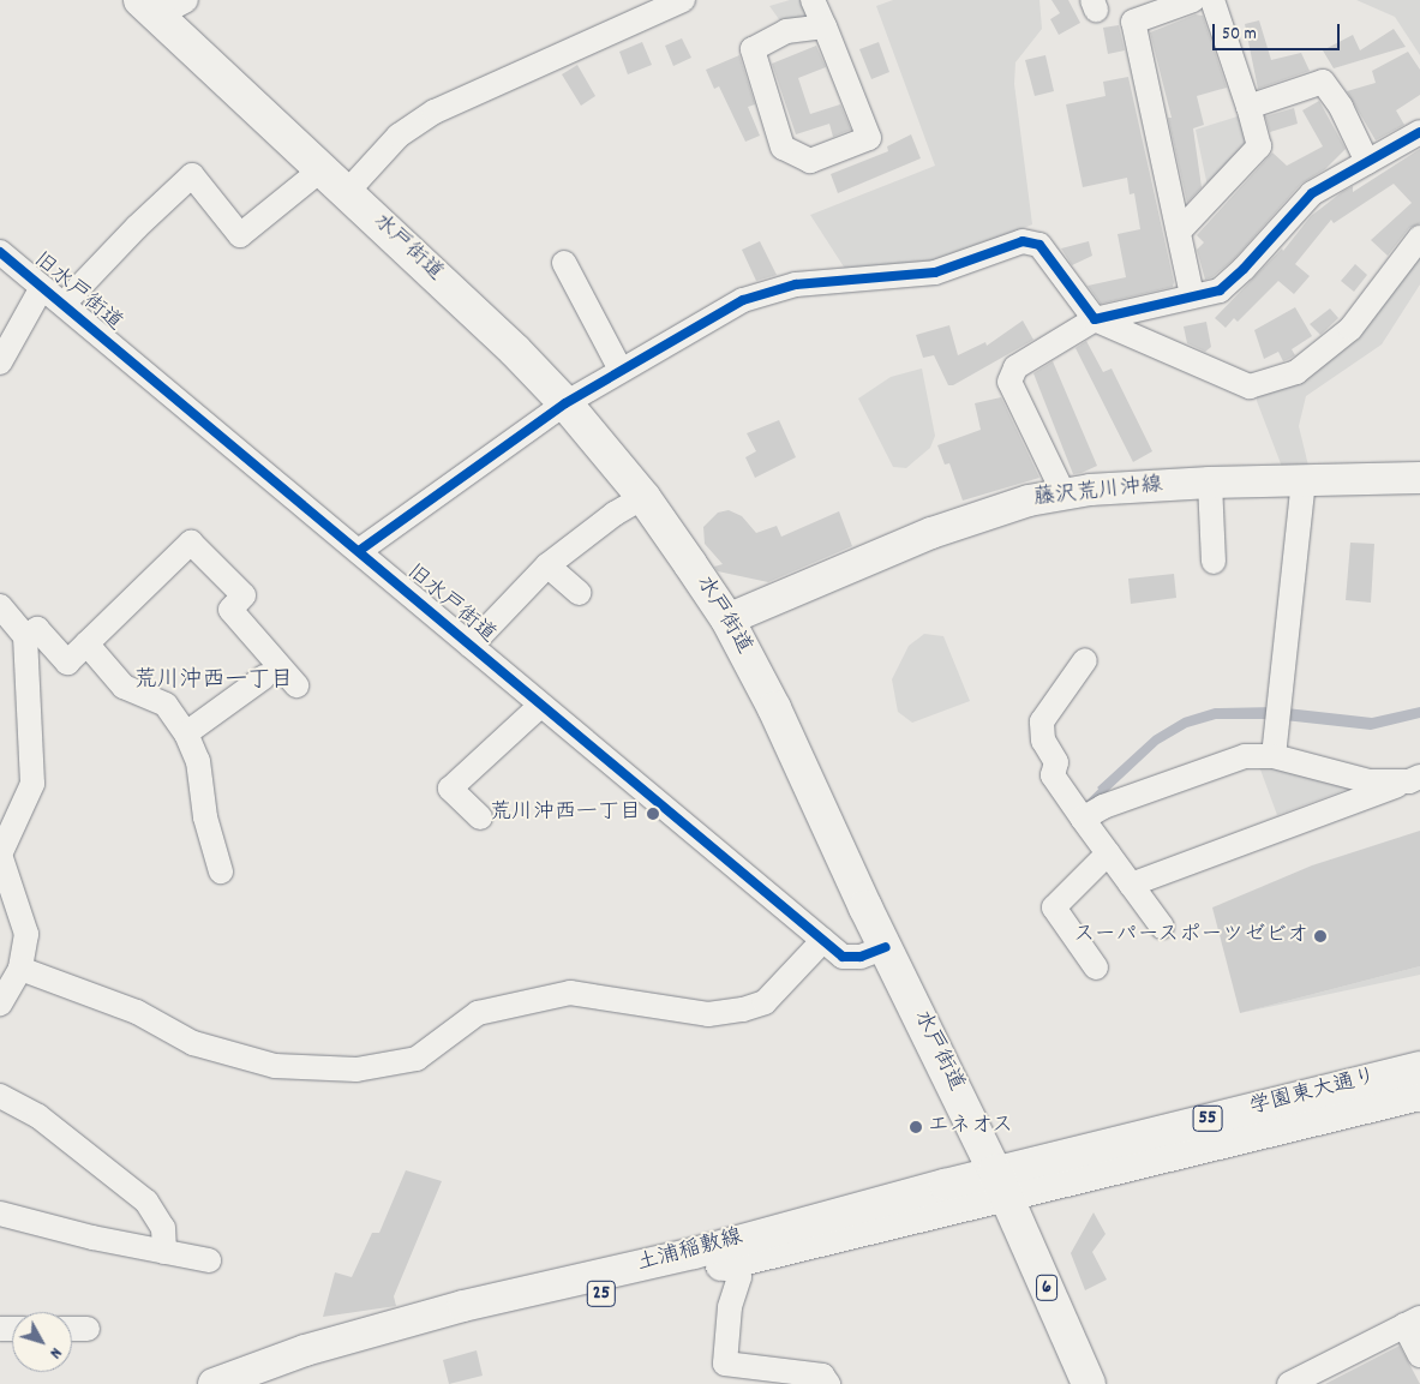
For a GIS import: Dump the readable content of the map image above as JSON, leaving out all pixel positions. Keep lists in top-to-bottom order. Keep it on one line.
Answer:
{"streets":{"highway":["水戸街道","6"],"main road":["藤沢荒川沖線","学園東大通り","55","土浦稲敷線","25"],"street":["旧水戸街道"]},"crossings":[["水戸街道","旧水戸街道"],["水戸街道","藤沢荒川沖線"],["水戸街道","学園東大通り"],["水戸街道","土浦稲敷線"],["学園東大通り","土浦稲敷線"]],"districts":["荒川沖西一丁目"],"places":["荒川沖西一丁目","スーパースポーツゼビオ","エネオス"],"scale_bar":"50 m","north":"bottom right"}
